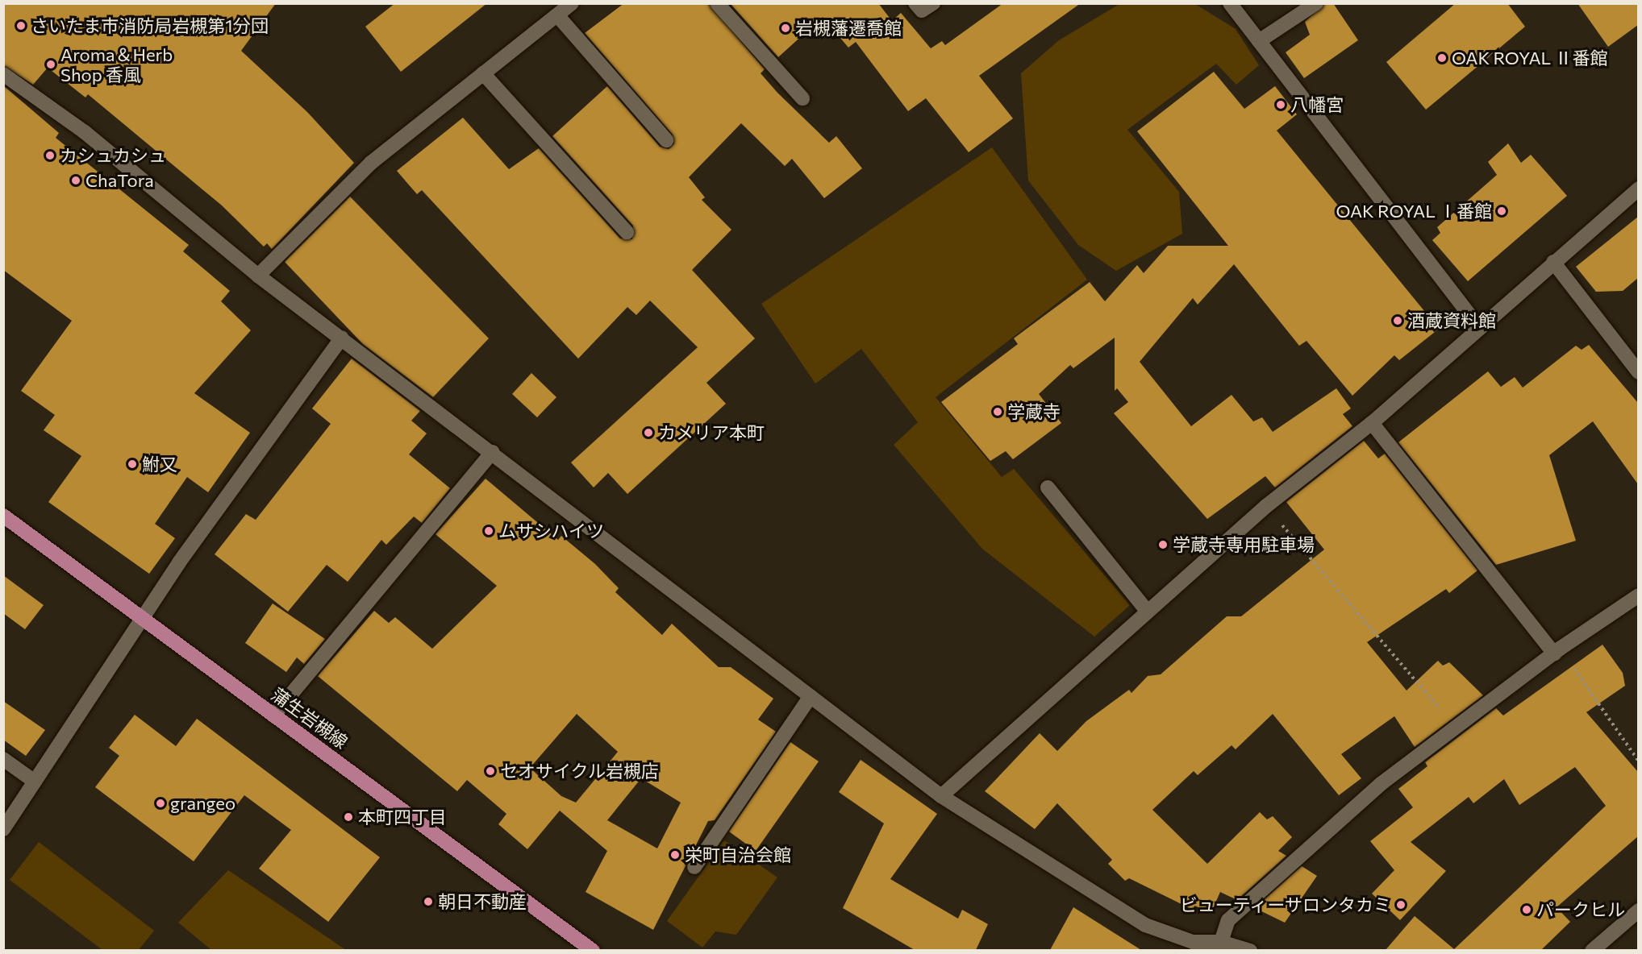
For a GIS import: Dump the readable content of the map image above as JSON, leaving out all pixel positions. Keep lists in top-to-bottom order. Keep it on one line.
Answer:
{"streets":{"main road":["蒲生岩槻線"]},"places":["さいたま市消防局岩槻第1分団","岩槻藩遷喬館","OAK ROYAL Ⅱ番館","Aroma＆Herb Shop 香風","八幡宮","カシュカシュ","ChaTora","OAK ROYAL Ⅰ番館","酒蔵資料館","学蔵寺","カメリア本町","鮒又","ムサシハイツ","学蔵寺専用駐車場","セオサイクル岩槻店","grangeo","本町四丁目","栄町自治会館","朝日不動産","ビューティーサロンタカミ","パークヒル"]}
